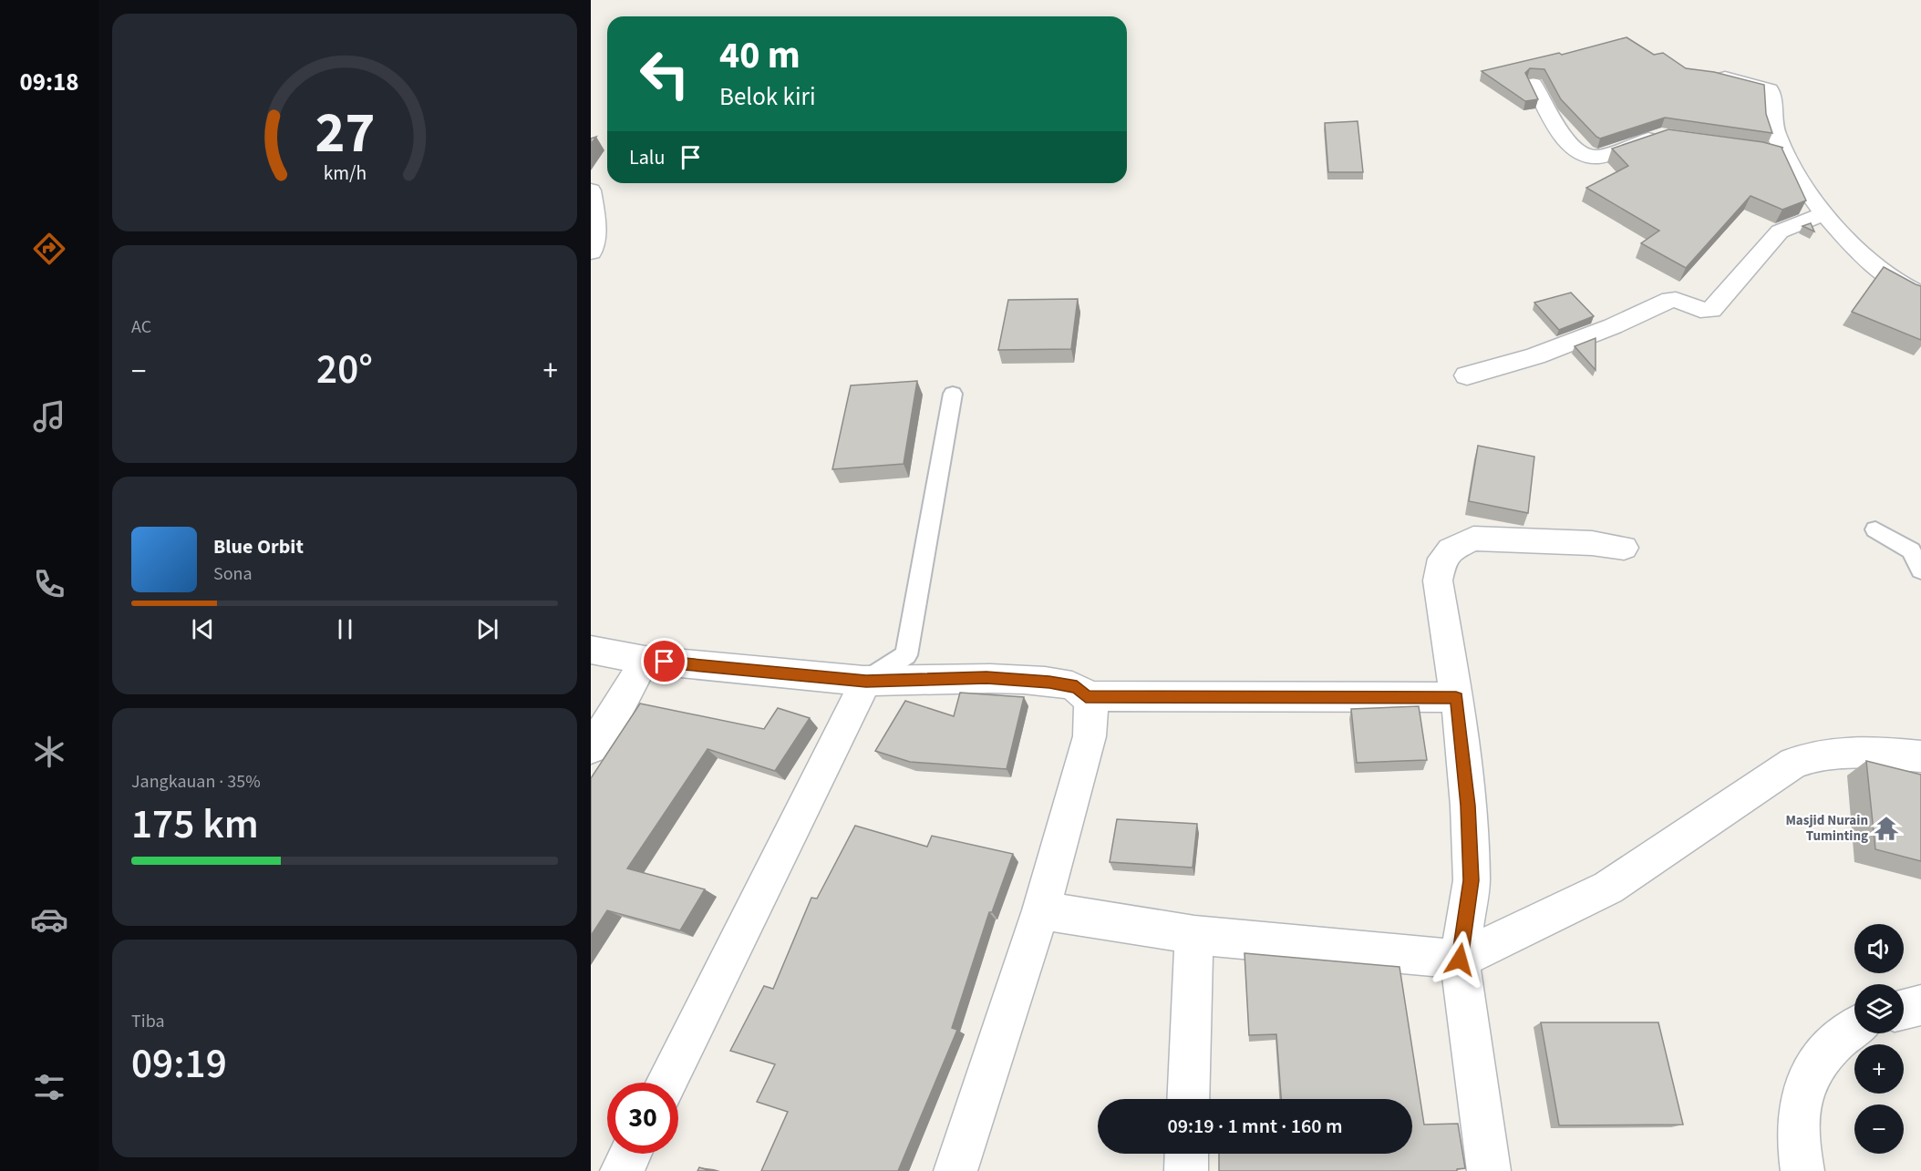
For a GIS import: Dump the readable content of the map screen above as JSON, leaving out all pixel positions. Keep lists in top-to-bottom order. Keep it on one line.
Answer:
{"places":{"temple":["Masjid Nurain Tuminting"]},"page":{"tabs":"09:18","turn":["40 m","Belok kiri"],"then":"Lalu","tile":["AC",["Jangkauan · 35%","175 km"],["Tiba","09:19"]],"heat":["−","20°","+"],"song":["Blue Orbit","Sona"],"map_buttons":["+","−"],"limit":"30","trip":"09:19 · 1 mnt · 160 m","gauge":["27","km/h"]}}
